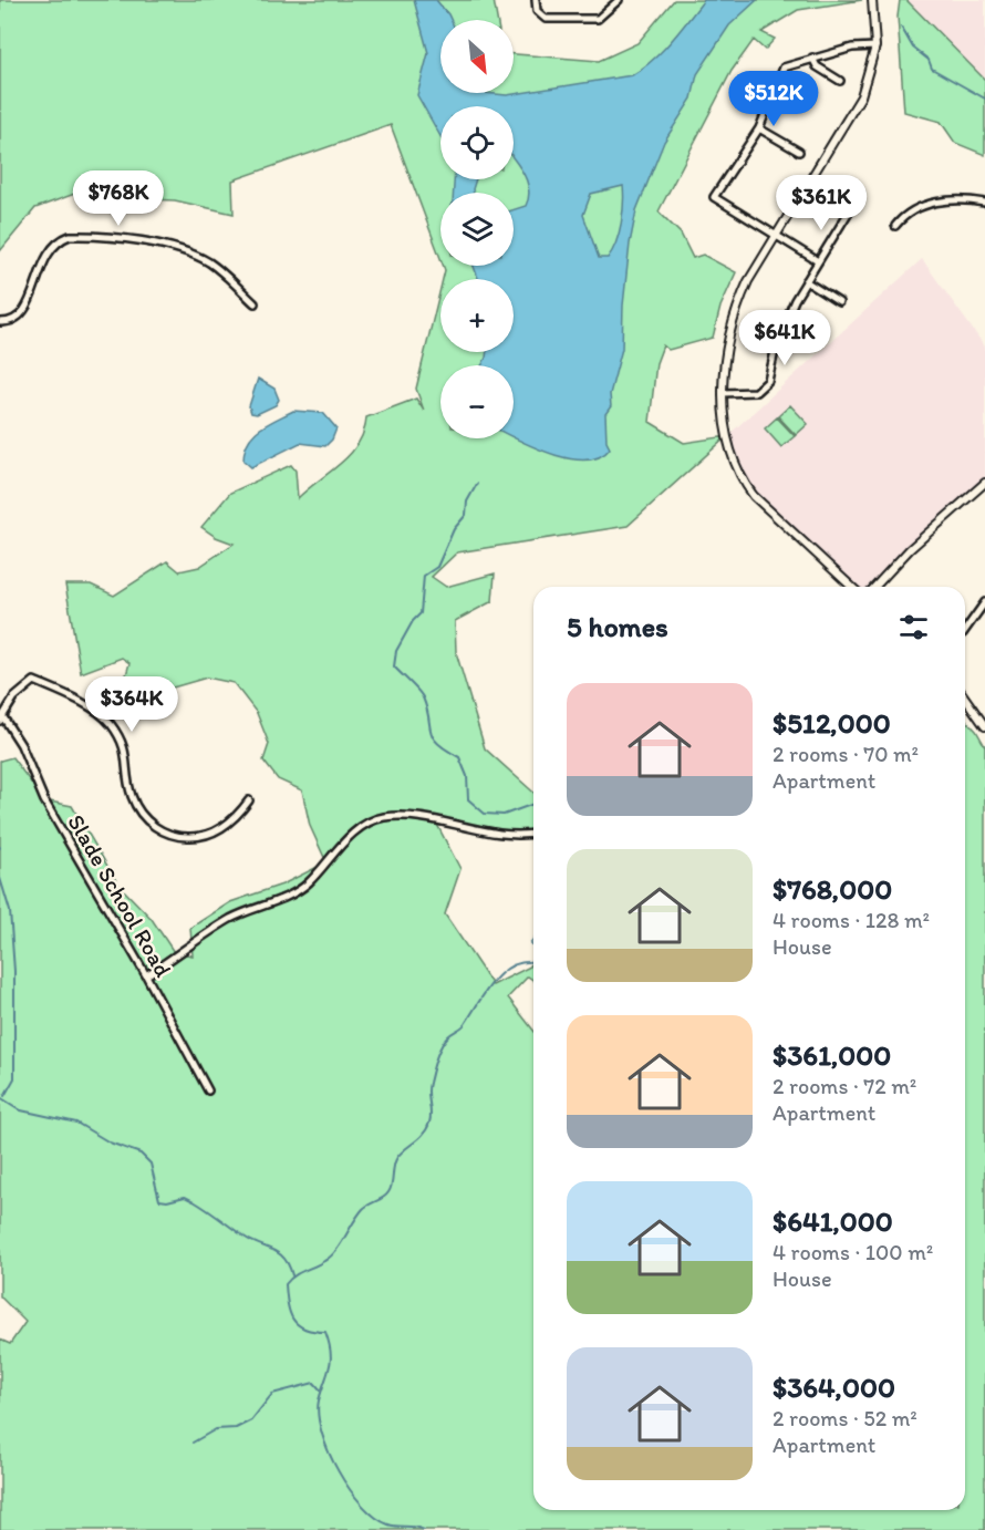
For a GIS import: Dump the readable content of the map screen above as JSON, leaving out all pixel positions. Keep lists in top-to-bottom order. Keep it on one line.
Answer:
{"streets":{"street":["Slade School Road"]},"north":"bottom right","page":{"map_buttons":["+","−"],"price":["$512K","$768K","$361K","$641K","$364K"],"heading":"5 homes","list":[{"name":"$512,000","note":"2 rooms · 70 m² · Apartment"},{"name":"$768,000","note":"4 rooms · 128 m² · House"},{"name":"$361,000","note":"2 rooms · 72 m² · Apartment"},{"name":"$641,000","note":"4 rooms · 100 m² · House"},{"name":"$364,000","note":"2 rooms · 52 m² · Apartment"}]}}
